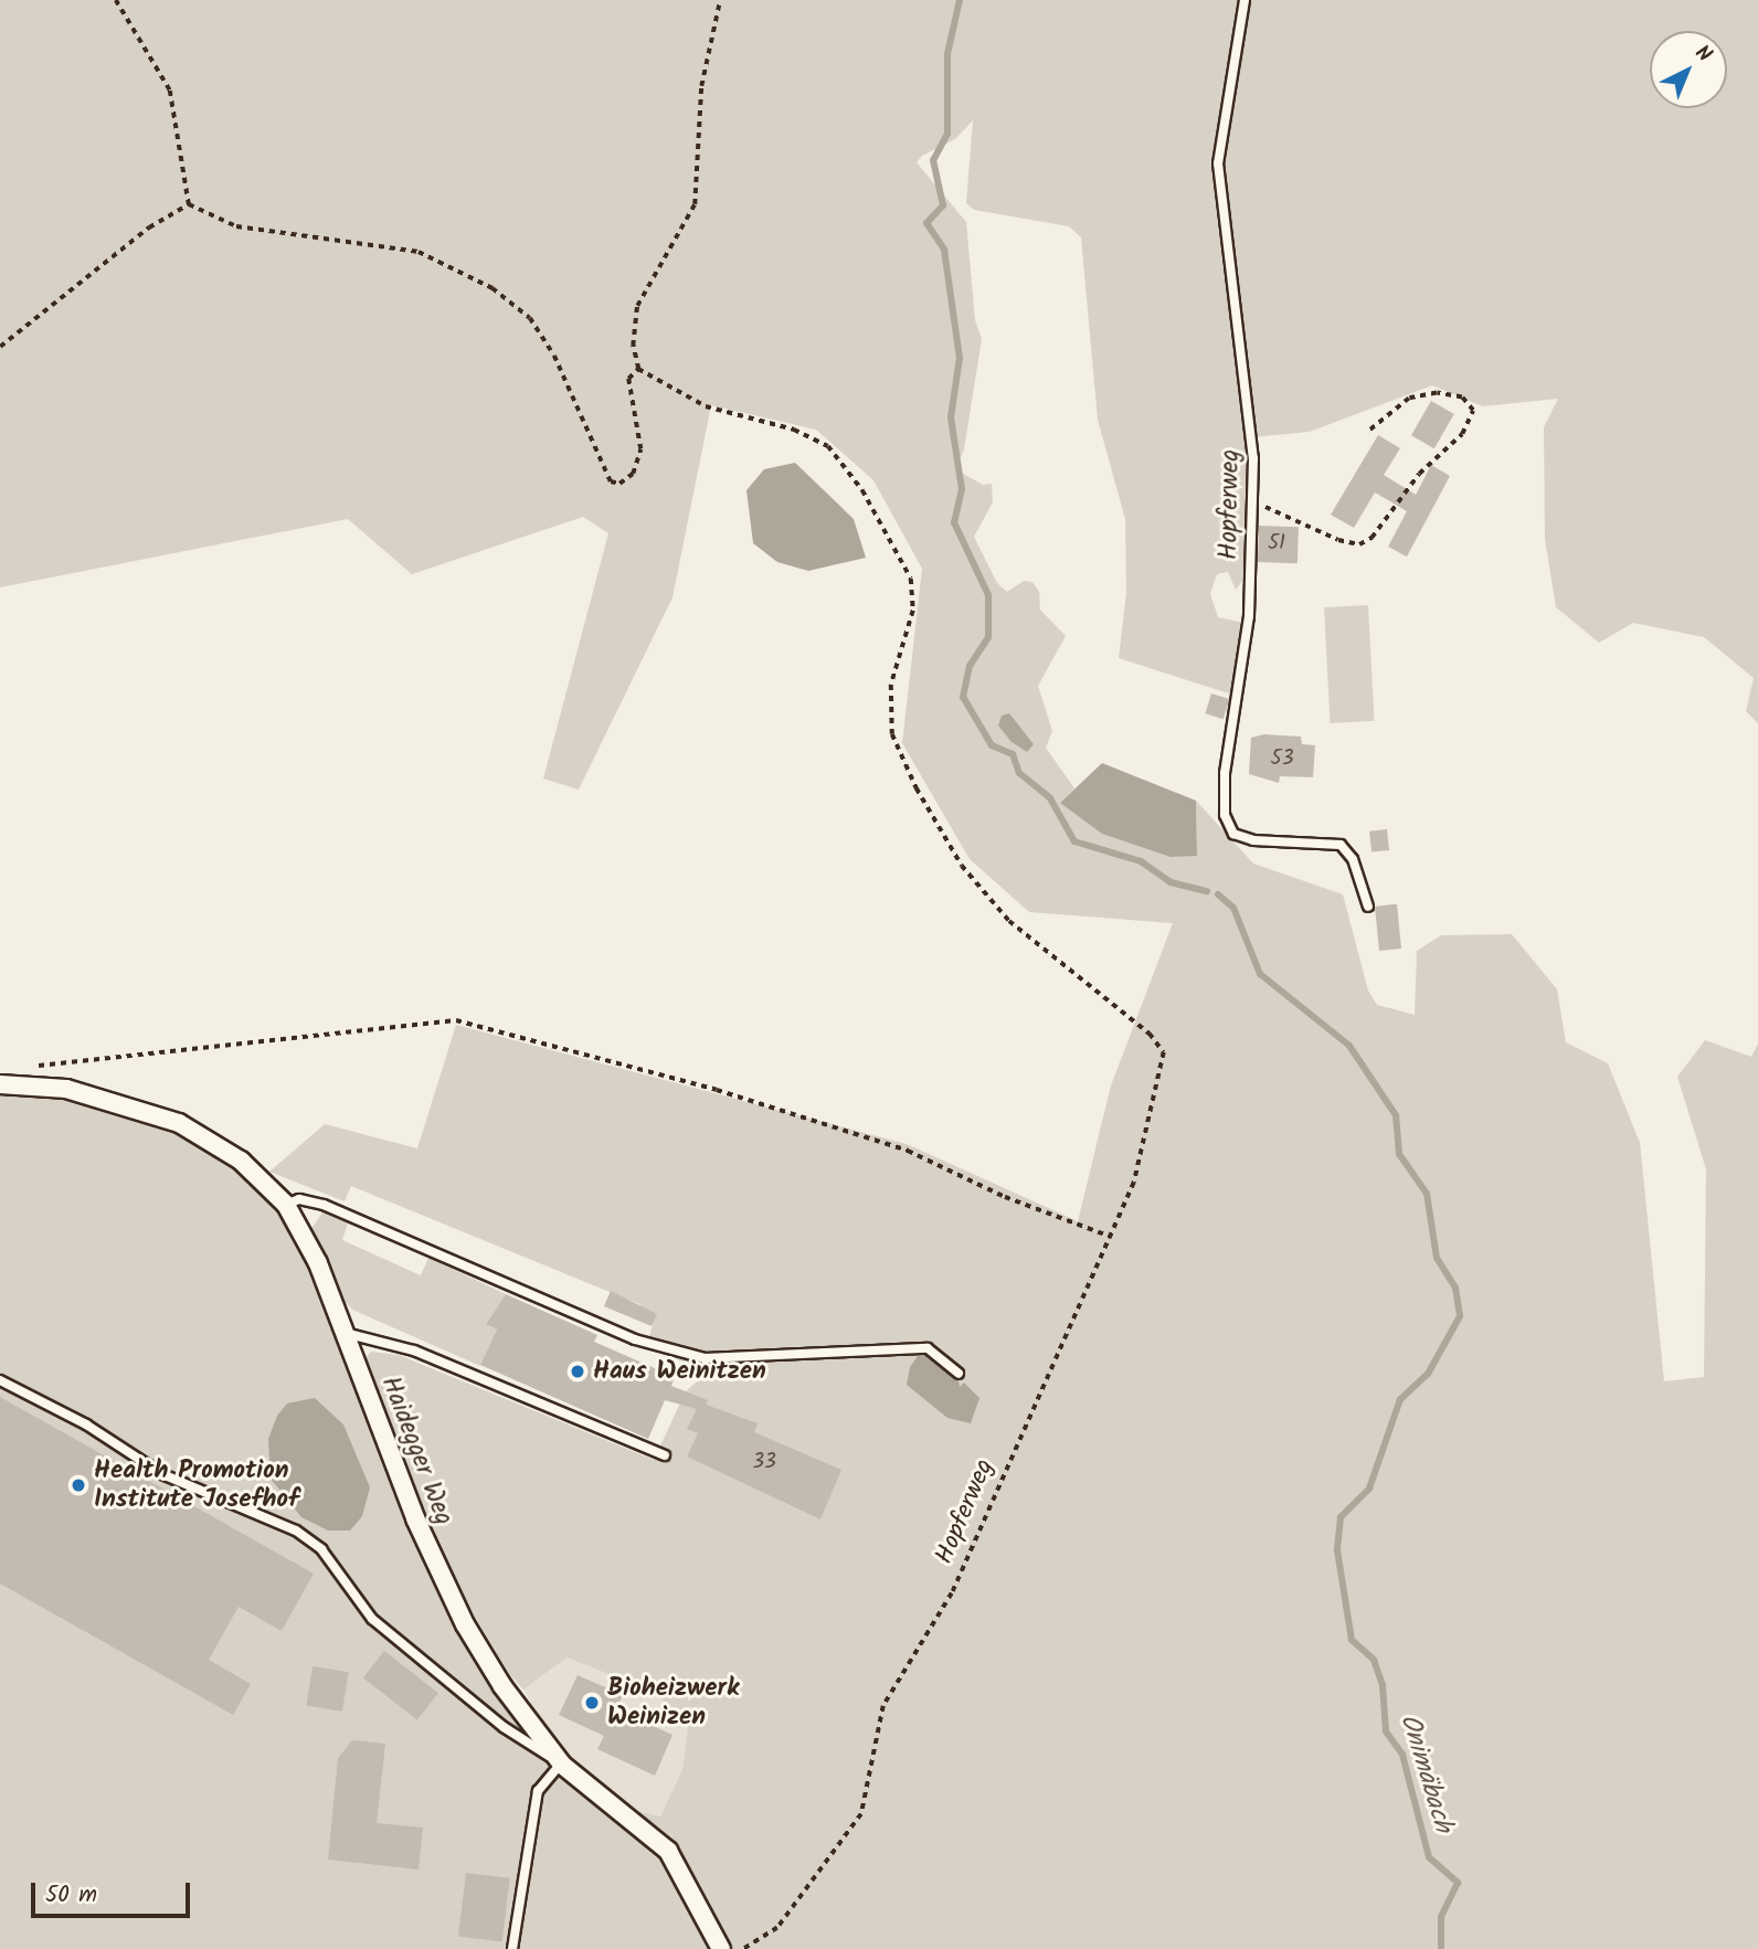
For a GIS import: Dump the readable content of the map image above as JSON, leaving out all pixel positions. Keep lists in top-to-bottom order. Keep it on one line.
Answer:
{"streets":{"street":["Haidegger Weg"],"lane":["Hopferweg"]},"water":["Onimäbach"],"places":["Haus Weinitzen","Health Promotion Institute Josefhof","Bioheizwerk Weinizen"],"house_numbers":["51","53","33"],"scale_bar":"50 m","north":"top right"}
